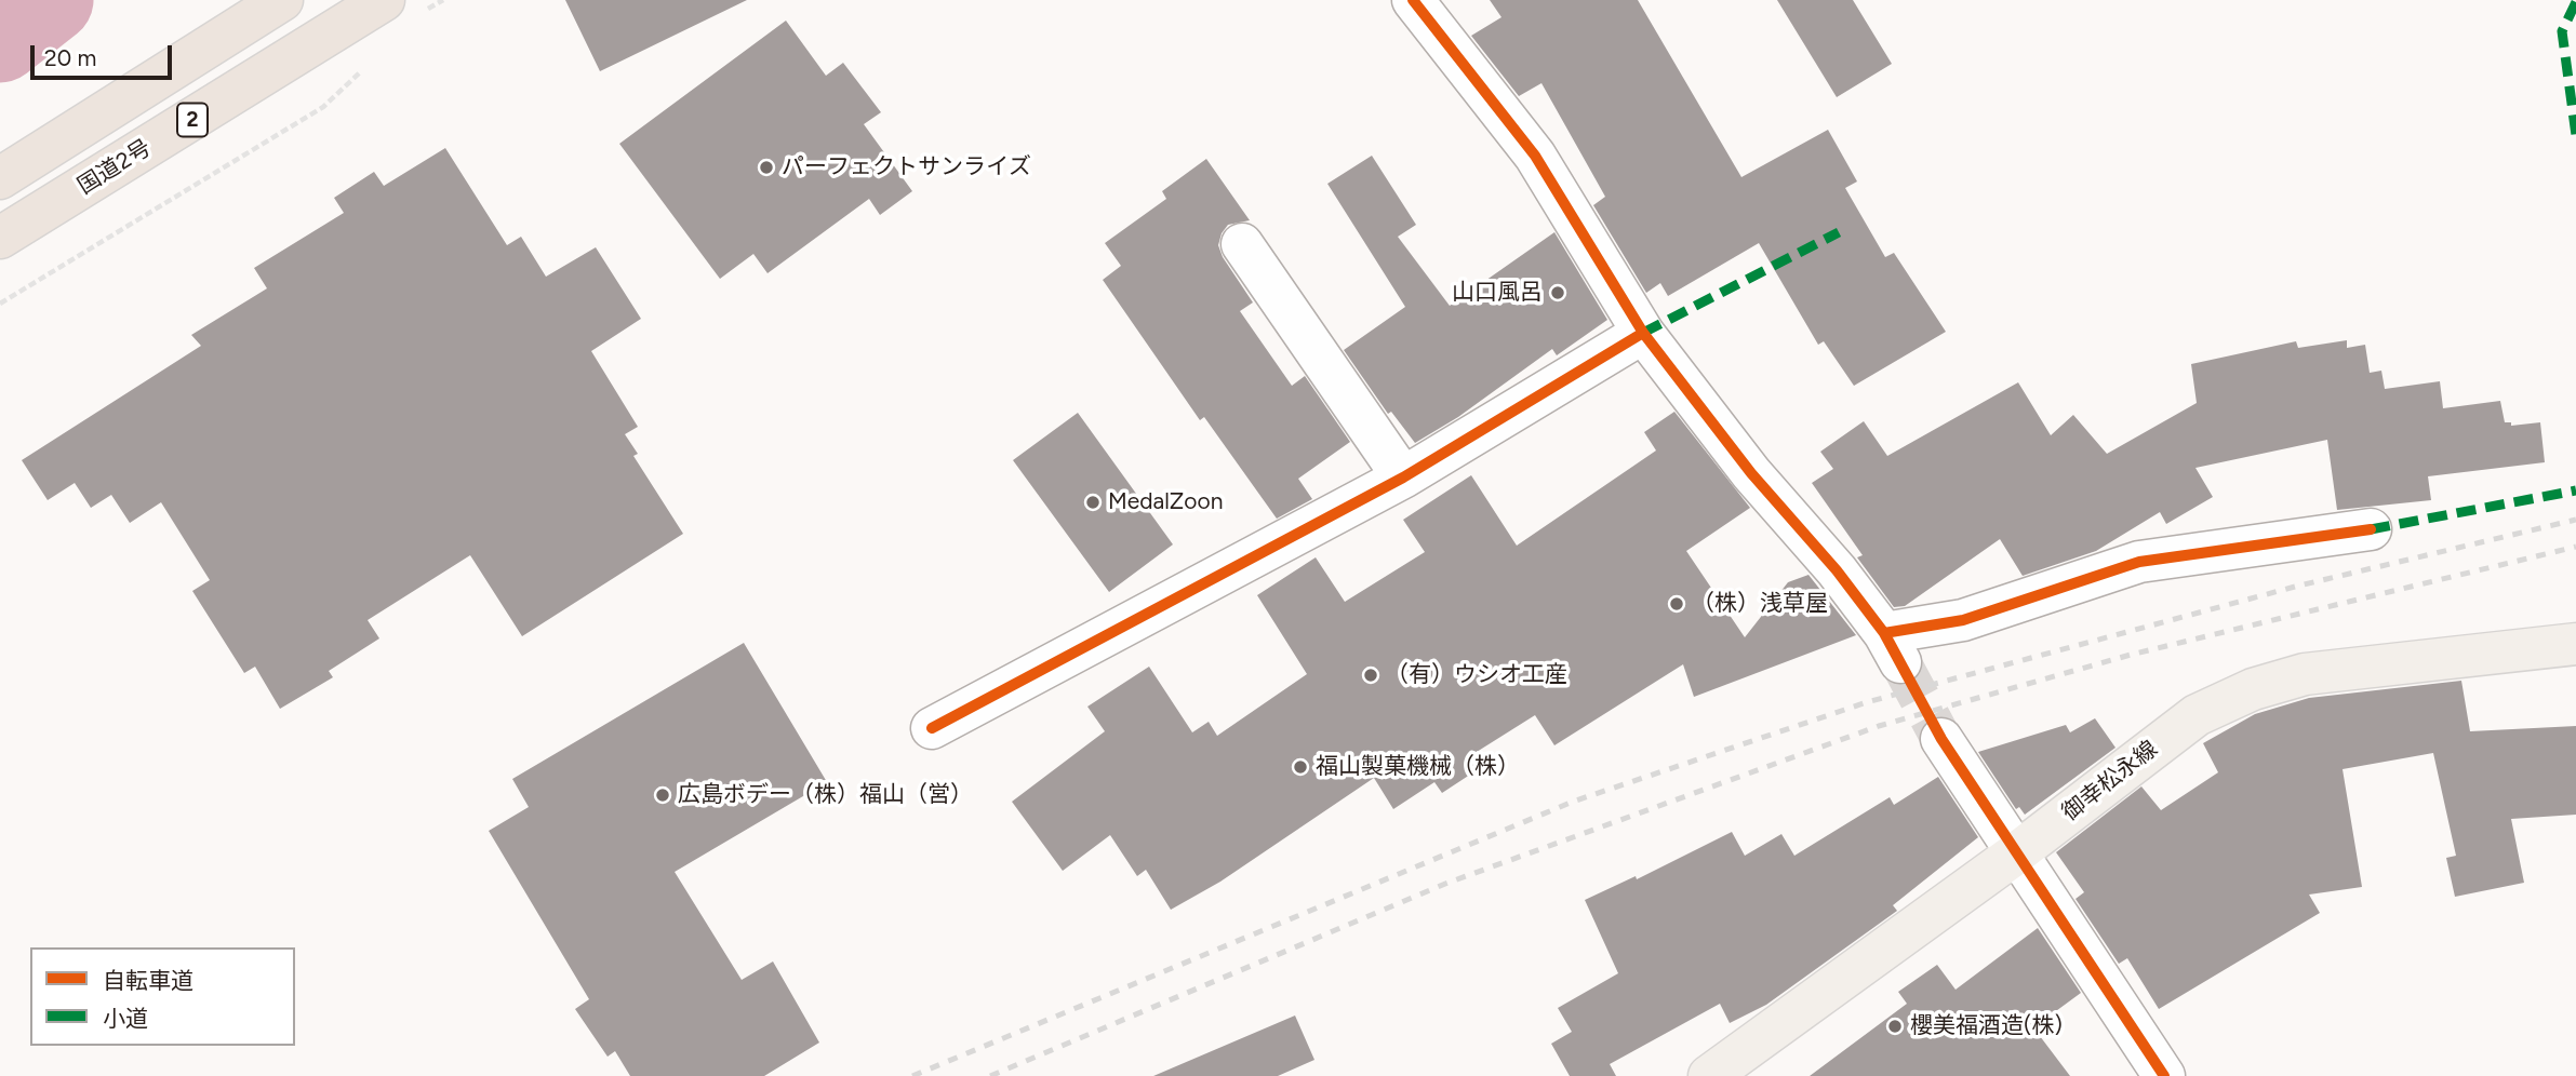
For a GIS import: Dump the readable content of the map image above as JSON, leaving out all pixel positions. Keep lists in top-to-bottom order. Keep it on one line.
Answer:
{"streets":{"highway":["2","国道2号"],"main road":["御幸松永線"]},"places":["パーフェクトサンライズ","山口風呂","MedalZoon","（株）浅草屋","（有）ウシオ工産","福山製菓機械（株）","広島ボデー（株）福山（営）","櫻美福酒造(株)"],"legend":["自転車道","小道"],"scale_bar":"20 m"}
